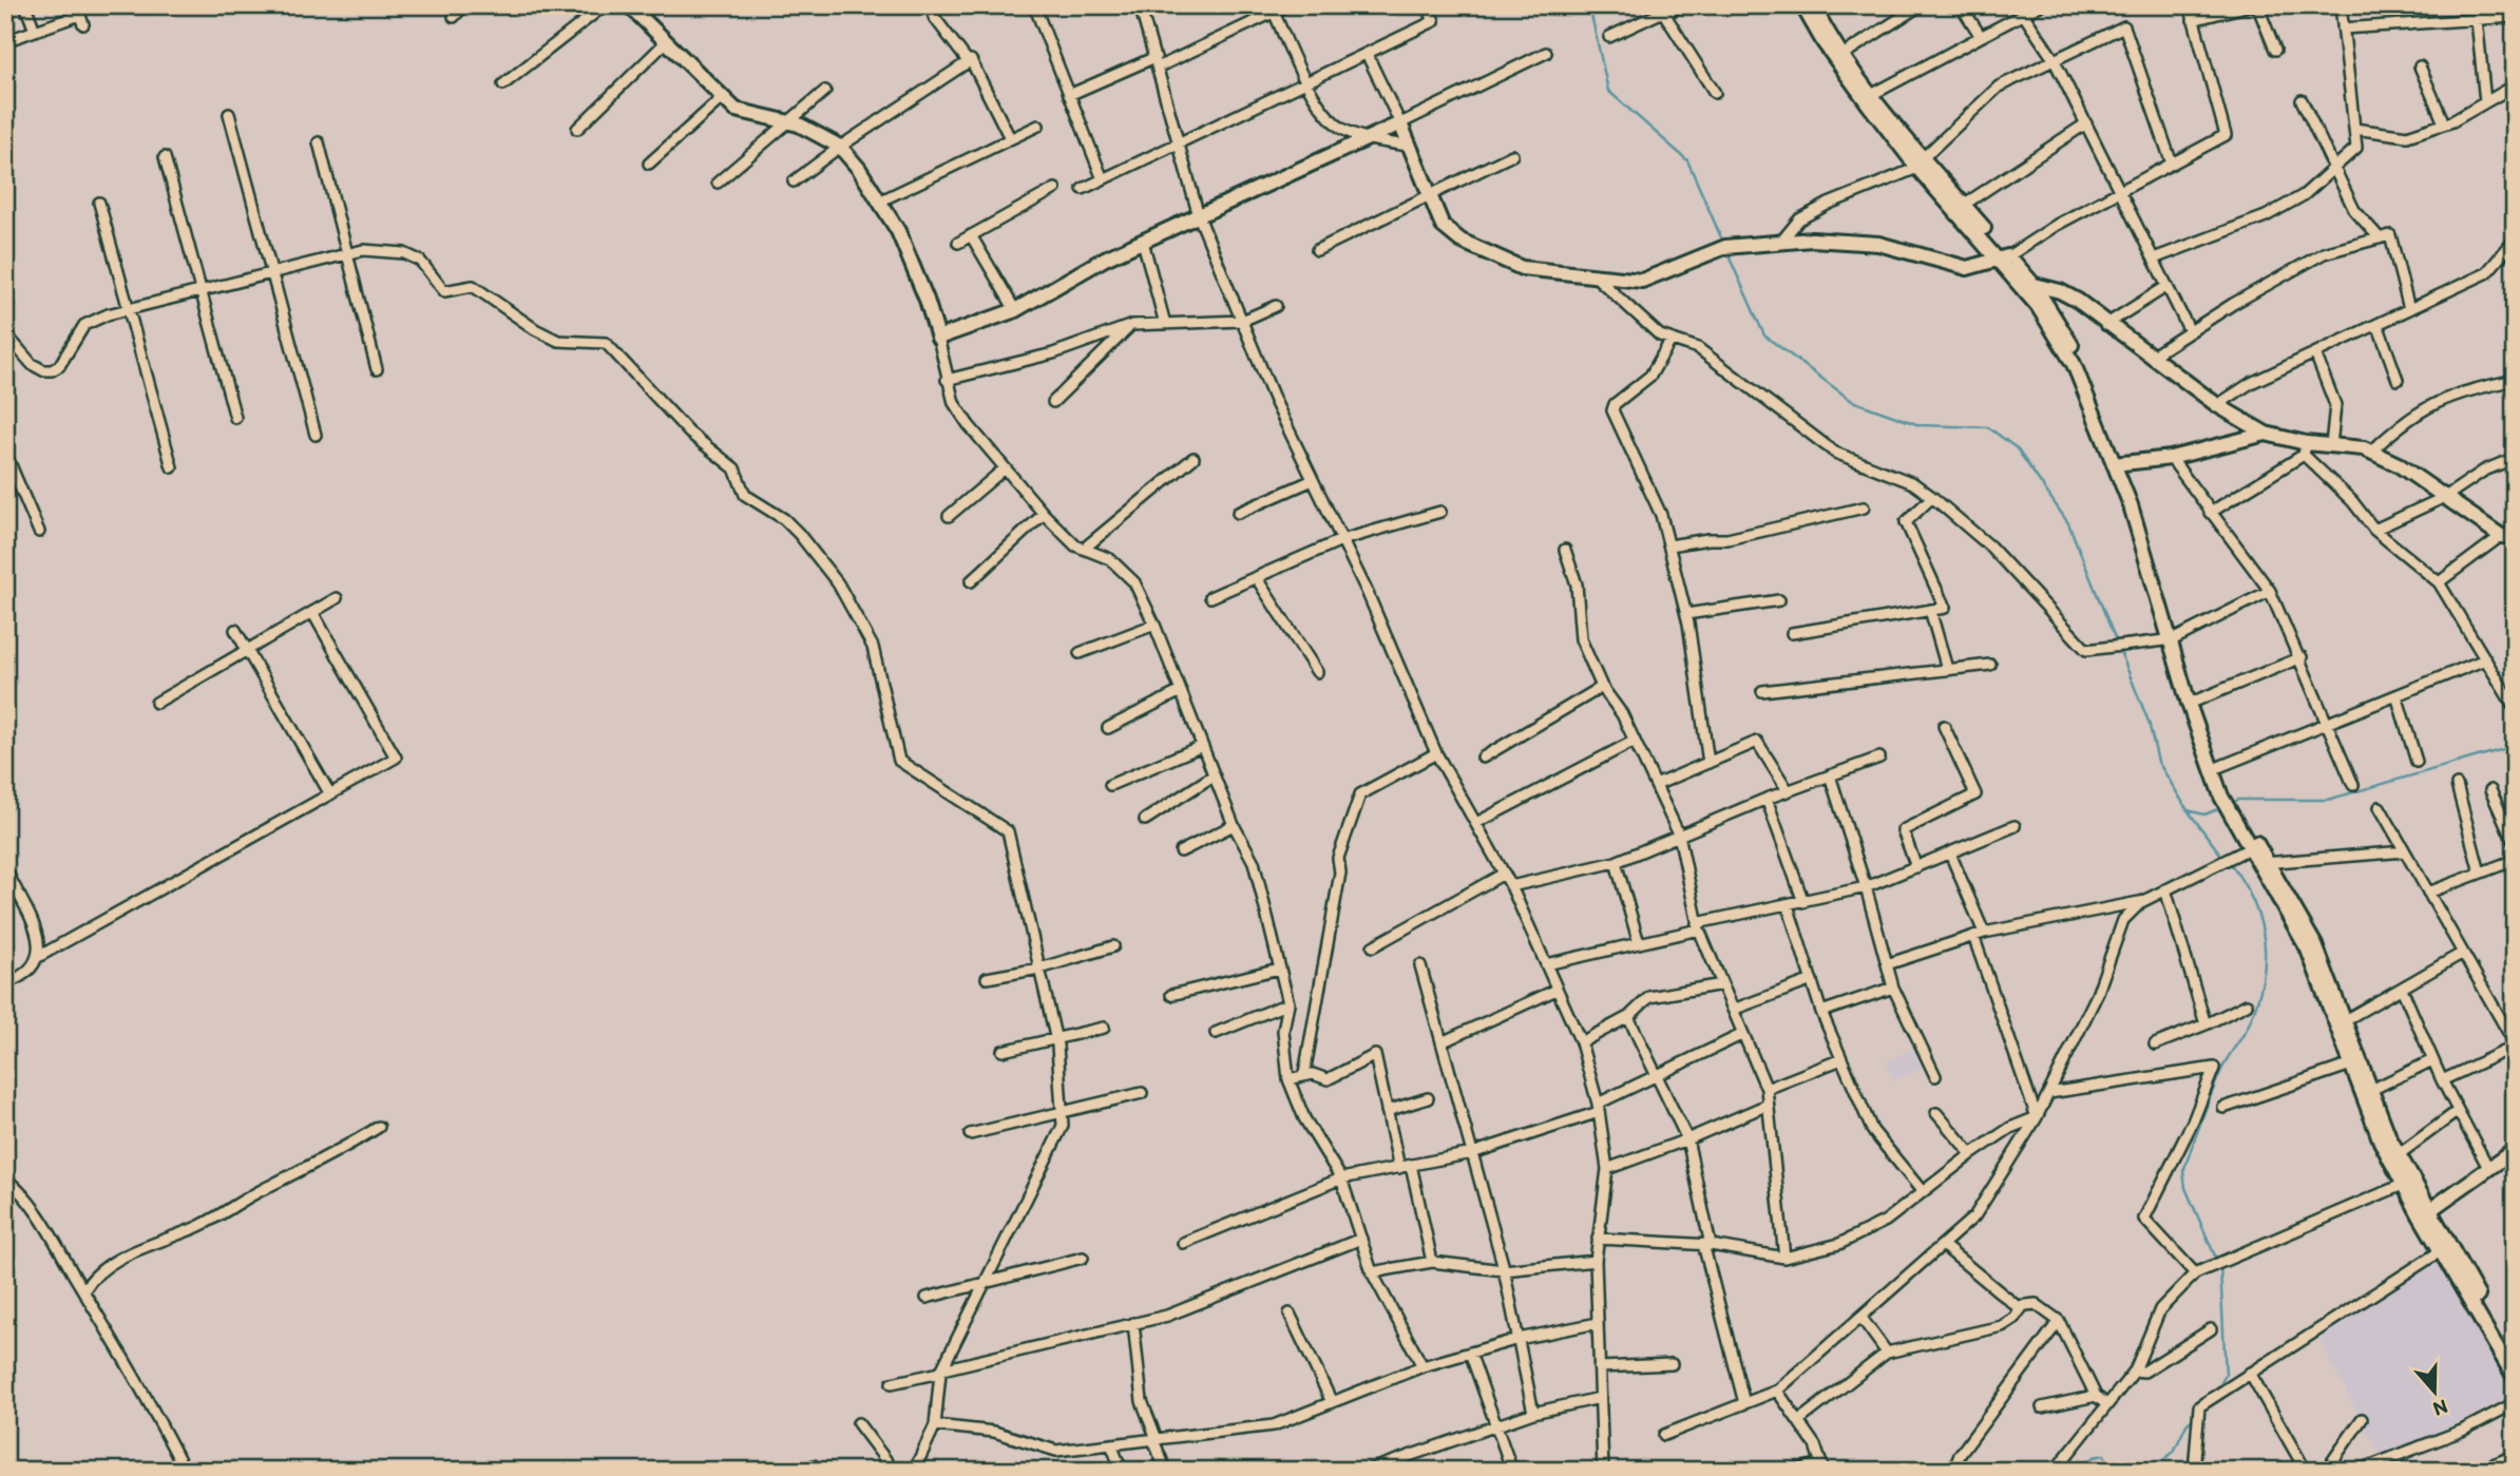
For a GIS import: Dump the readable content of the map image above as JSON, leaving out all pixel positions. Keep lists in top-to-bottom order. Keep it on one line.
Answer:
{"north":"bottom"}
